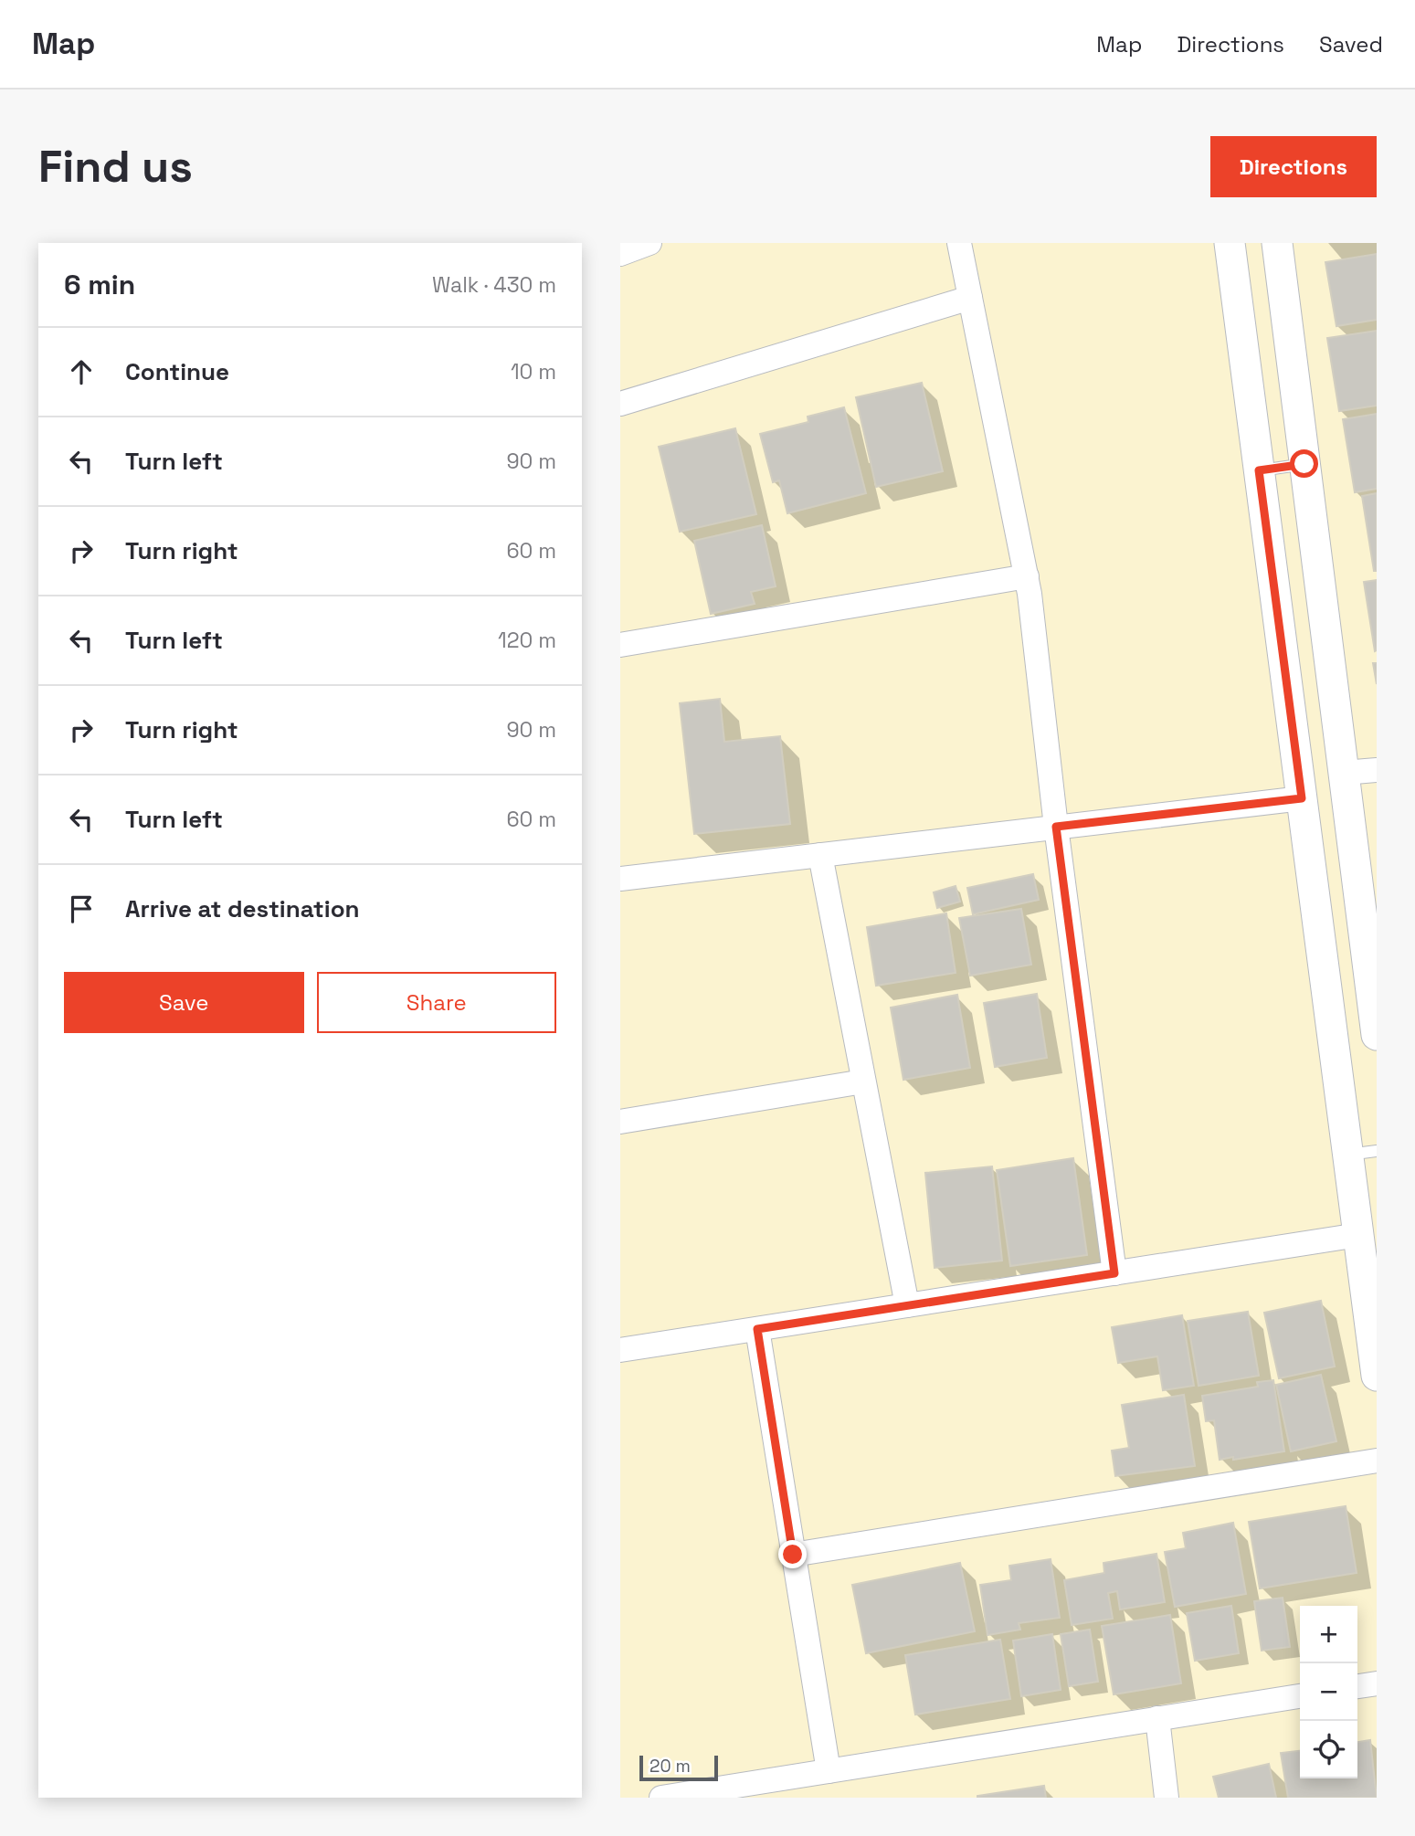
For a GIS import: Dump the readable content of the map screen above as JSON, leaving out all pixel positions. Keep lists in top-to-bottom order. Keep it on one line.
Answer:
{"scale_bar":"20 m","page":{"header":"Map","nav":["Map","Directions","Saved"],"buttons":["Directions",["Save","Share"]],"title":"Find us","heading":["6 min","Walk · 430 m"],"list":[["Continue","10 m"],["Turn left","90 m"],["Turn right","60 m"],["Turn left","120 m"],["Turn right","90 m"],["Turn left","60 m"],"Arrive at destination"],"map_buttons":["+","−"],"scale":"20 m"}}
